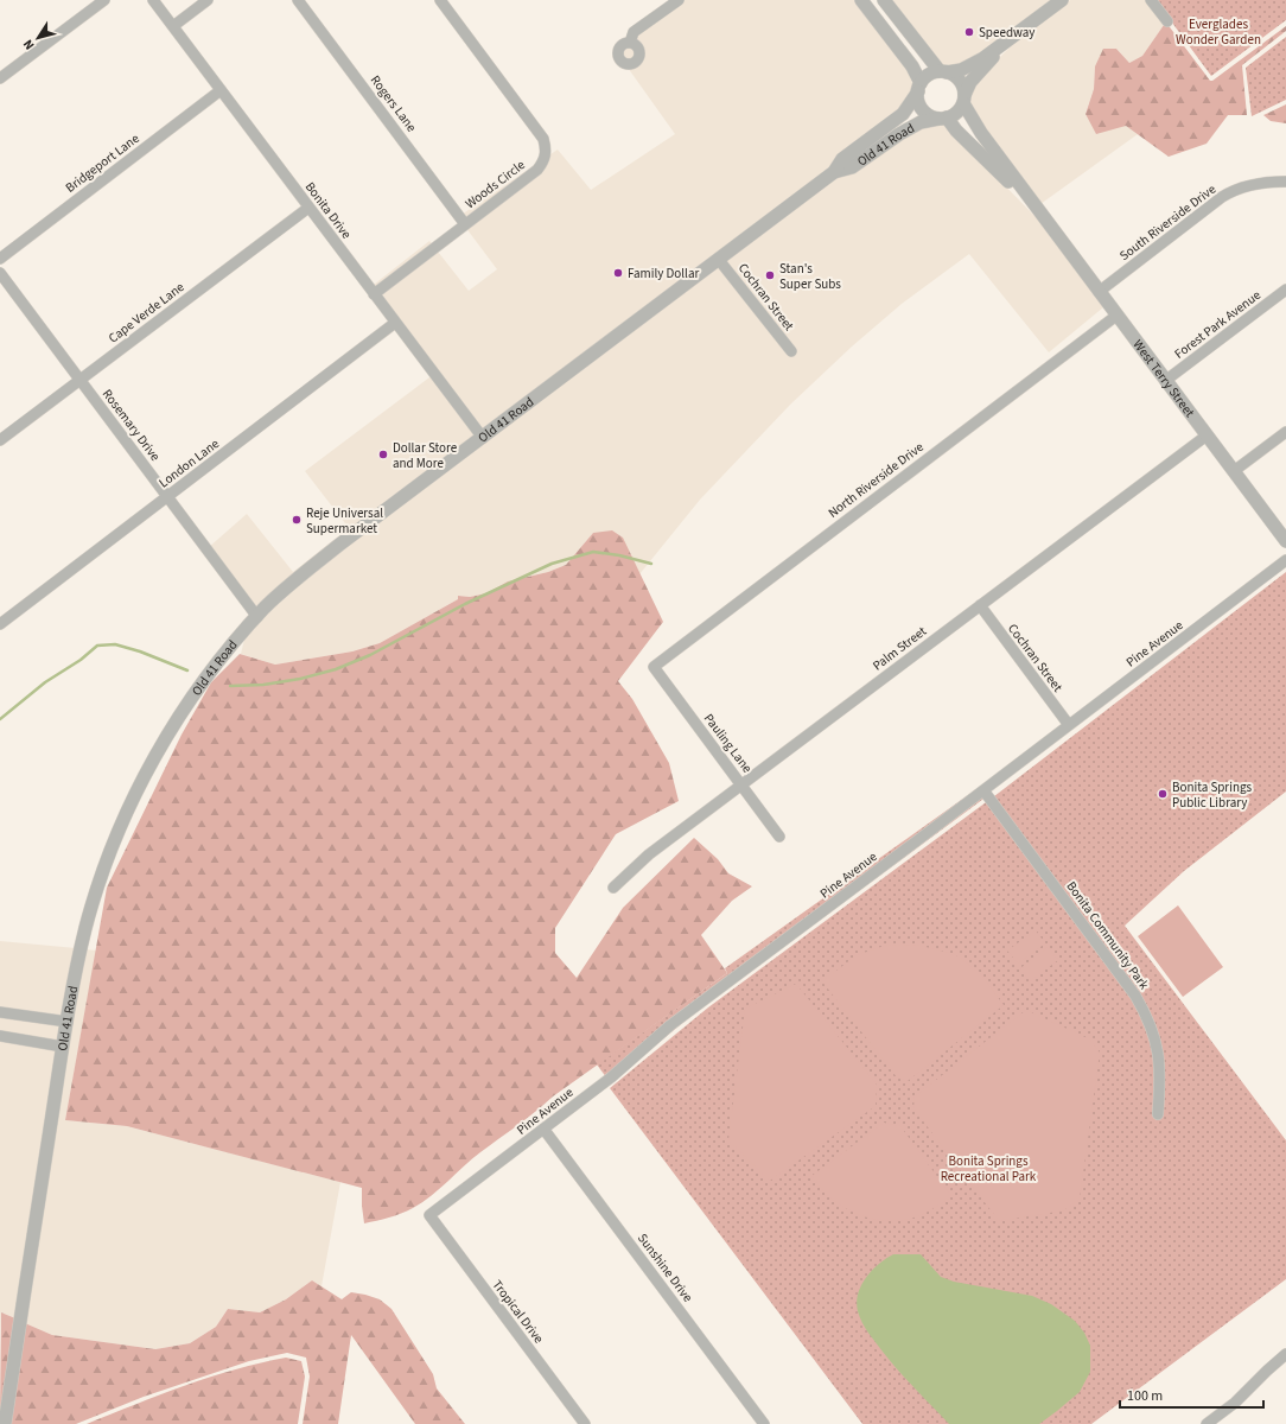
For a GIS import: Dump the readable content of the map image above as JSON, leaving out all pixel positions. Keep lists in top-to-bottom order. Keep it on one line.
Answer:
{"streets":{"street":["Rogers Lane","Old 41 Road","Bridgeport Lane","Woods Circle","Bonita Drive","South Riverside Drive","Cochran Street","Cape Verde Lane","Forest Park Avenue","West Terry Street","Rosemary Drive","London Lane","North Riverside Drive","Pine Avenue","Palm Street","Pauling Lane","Bonita Community Park","Sunshine Drive","Tropical Drive"]},"crossings":[["Rogers Lane","Woods Circle"],["Old 41 Road","Bonita Drive"],["Old 41 Road","Cochran Street"],["Old 41 Road","West Terry Street"],["Old 41 Road","Rosemary Drive"],["Bridgeport Lane","Bonita Drive"],["Woods Circle","Bonita Drive"],["Bonita Drive","Cape Verde Lane"],["Bonita Drive","London Lane"],["South Riverside Drive","West Terry Street"],["Cochran Street","Pine Avenue"],["Cochran Street","Palm Street"],["Cape Verde Lane","Rosemary Drive"],["Forest Park Avenue","West Terry Street"],["West Terry Street","North Riverside Drive"],["West Terry Street","Palm Street"],["Rosemary Drive","London Lane"],["North Riverside Drive","Pauling Lane"],["Pine Avenue","Bonita Community Park"],["Pine Avenue","Sunshine Drive"],["Pine Avenue","Tropical Drive"],["Palm Street","Pauling Lane"]],"parks":["Everglades Wonder Garden","Bonita Springs Recreational Park"],"places":["Speedway","Family Dollar","Stan's Super Subs","Dollar Store and More","Reje Universal Supermarket","Bonita Springs Public Library"],"scale_bar":"100 m","north":"bottom left"}
